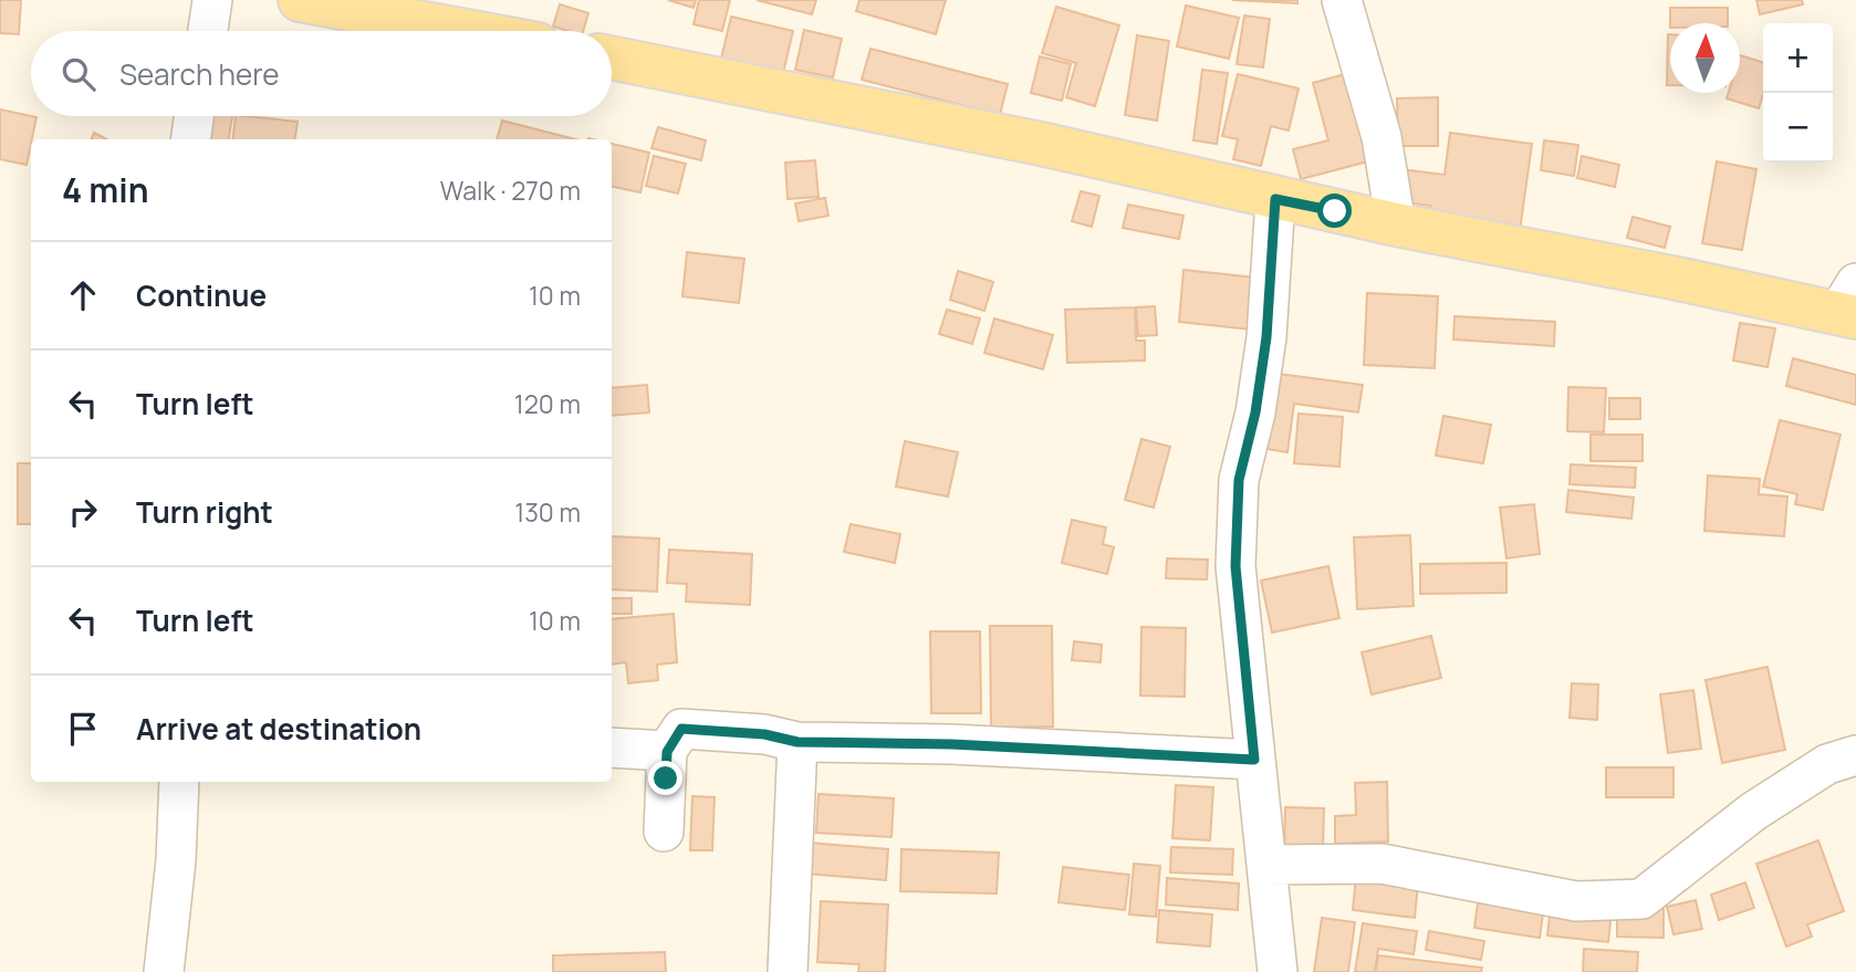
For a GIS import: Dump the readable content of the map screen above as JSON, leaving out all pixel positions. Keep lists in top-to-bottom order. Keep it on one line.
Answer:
{"north":"top","page":{"map_buttons":["+","−"],"search":"Search here","heading":["4 min","Walk · 270 m"],"list":[["Continue","10 m"],["Turn left","120 m"],["Turn right","130 m"],["Turn left","10 m"],"Arrive at destination"]}}
